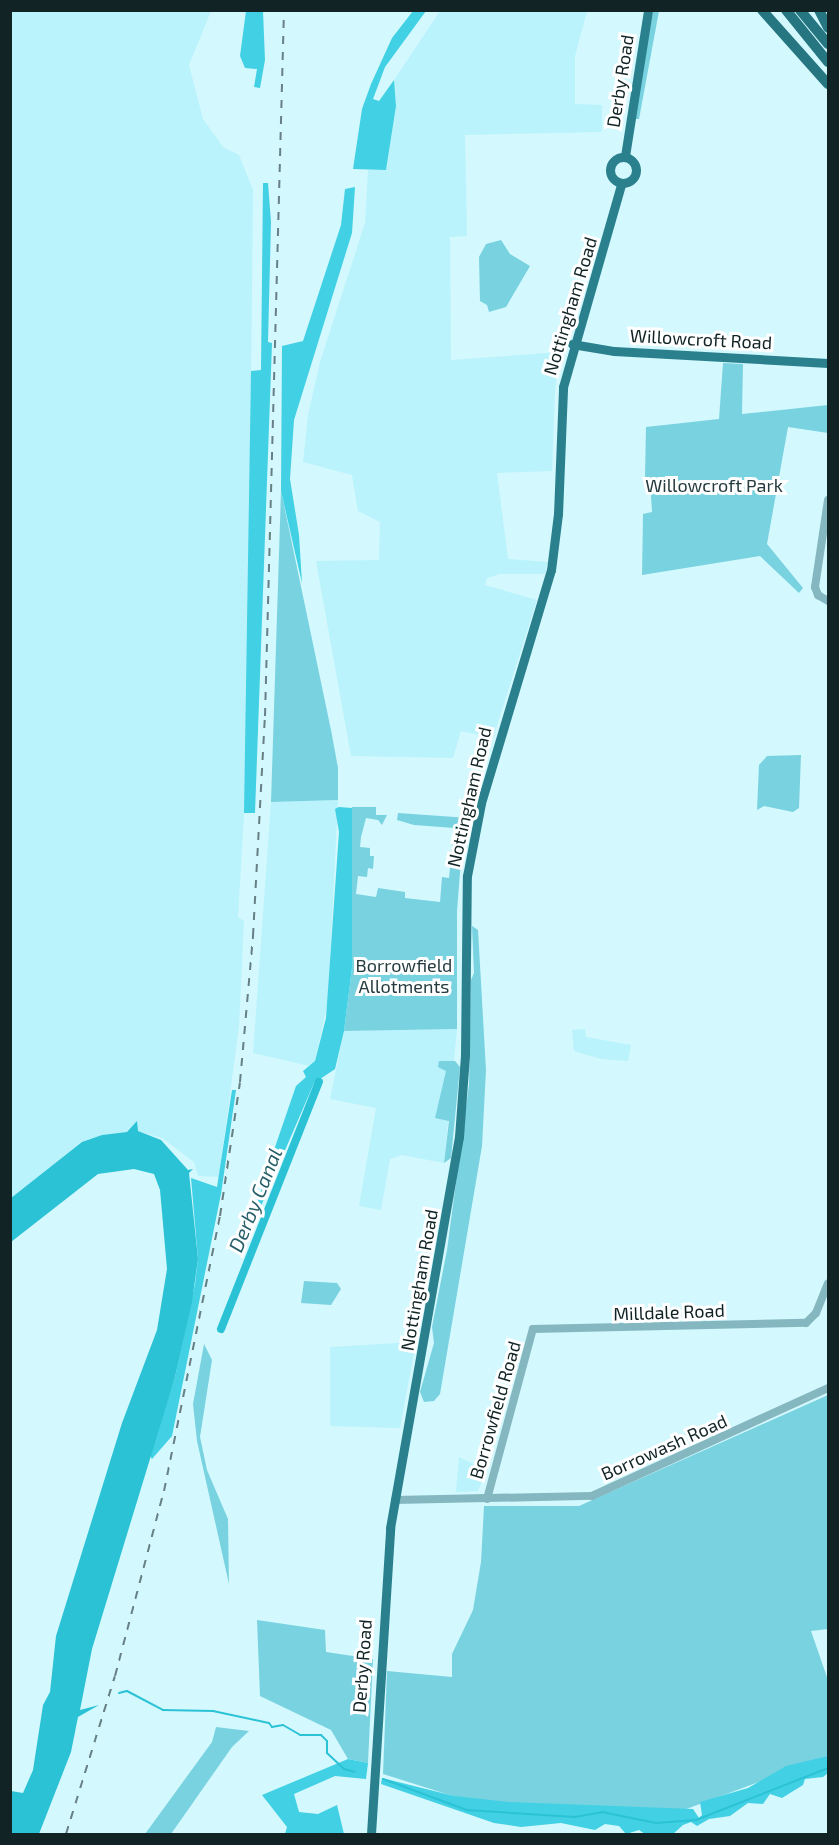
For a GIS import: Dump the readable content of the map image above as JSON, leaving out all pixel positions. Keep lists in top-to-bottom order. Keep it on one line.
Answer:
{"streets":{"main road":["Derby Road","Nottingham Road","Willowcroft Road"],"street":["Milldale Road","Borrowfield Road","Borrowash Road"]},"crossings":[["Derby Road","Nottingham Road"],["Derby Road","Borrowash Road"],["Nottingham Road","Willowcroft Road"],["Nottingham Road","Borrowash Road"],["Milldale Road","Borrowfield Road"],["Borrowfield Road","Borrowash Road"]],"water":["Derby Canal"],"parks":["Willowcroft Park","Borrowfield Allotments"]}
